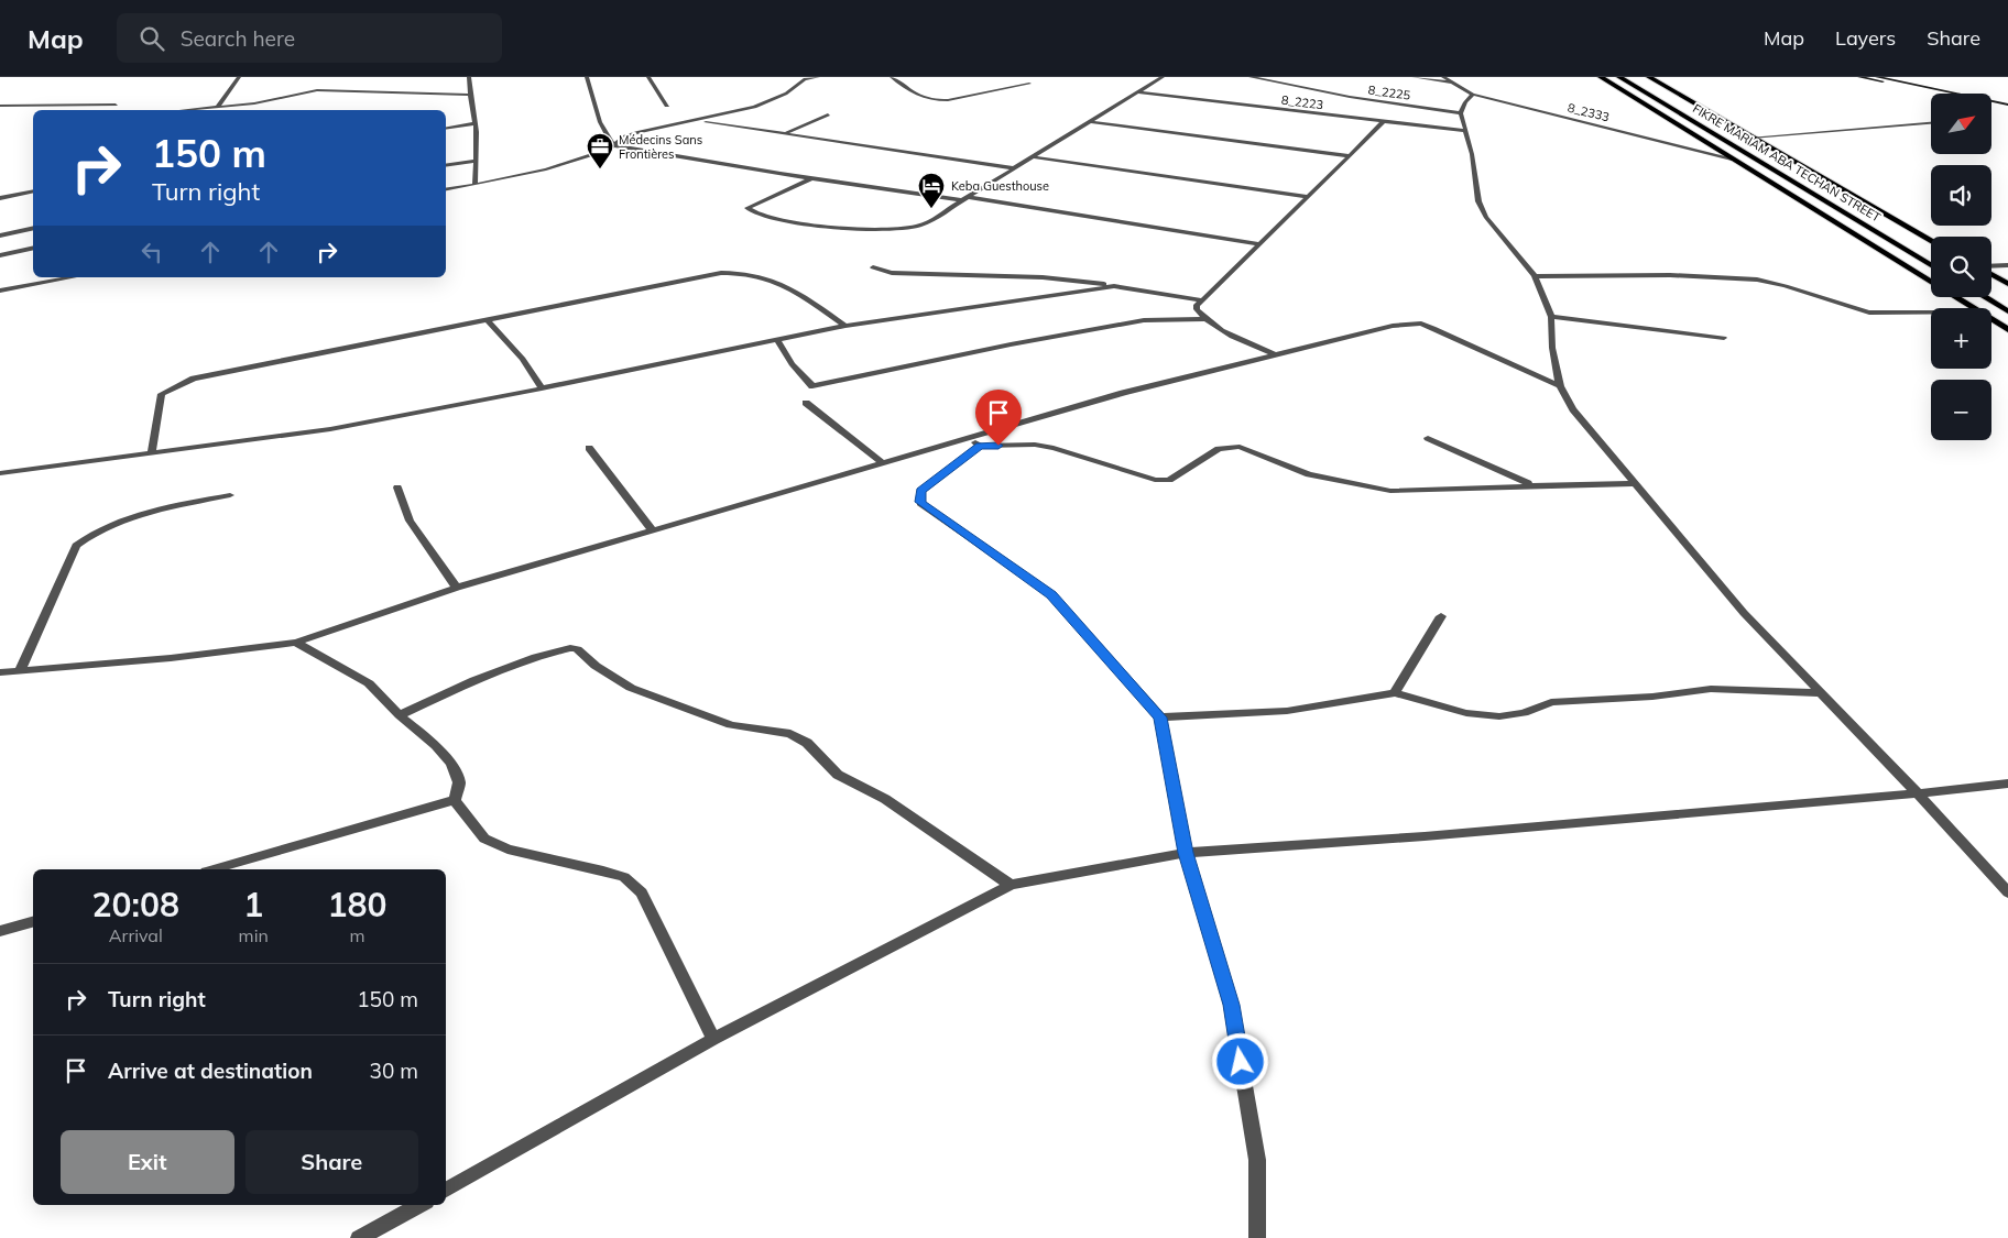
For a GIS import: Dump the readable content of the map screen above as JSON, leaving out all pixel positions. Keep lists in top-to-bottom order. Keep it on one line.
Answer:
{"streets":{"main road":["FIKRE MARIAM ABA TECHAN STREET"],"street":["8_2225","8_2223","8_2333"]},"places":{"office":["Médecins Sans Frontières"],"hotel":["Keba Guesthouse"]},"north":"top right","page":{"header":"Map","search":"Search here","nav":["Map","Layers","Share"],"map_buttons":["+","−"],"turn":["150 m","Turn right"],"eta":["20:08","Arrival","1","min","180","m"],"list":[{"name":"Turn right","value":"150 m"},{"name":"Arrive at destination","value":"30 m"}],"buttons":["Exit","Share"]}}
